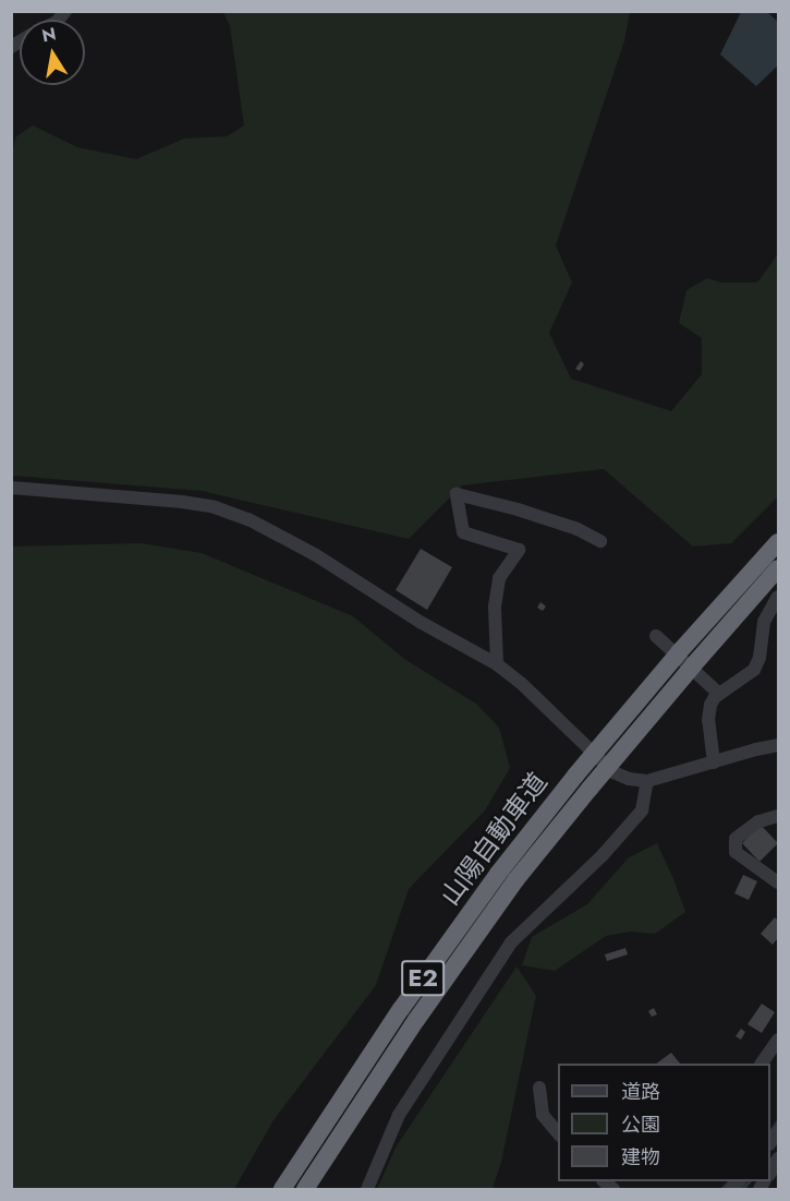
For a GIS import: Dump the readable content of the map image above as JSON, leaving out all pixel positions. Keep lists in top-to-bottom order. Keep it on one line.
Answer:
{"streets":{"highway":["山陽自動車道","E2"]},"legend":["道路","公園","建物"],"north":"top"}
